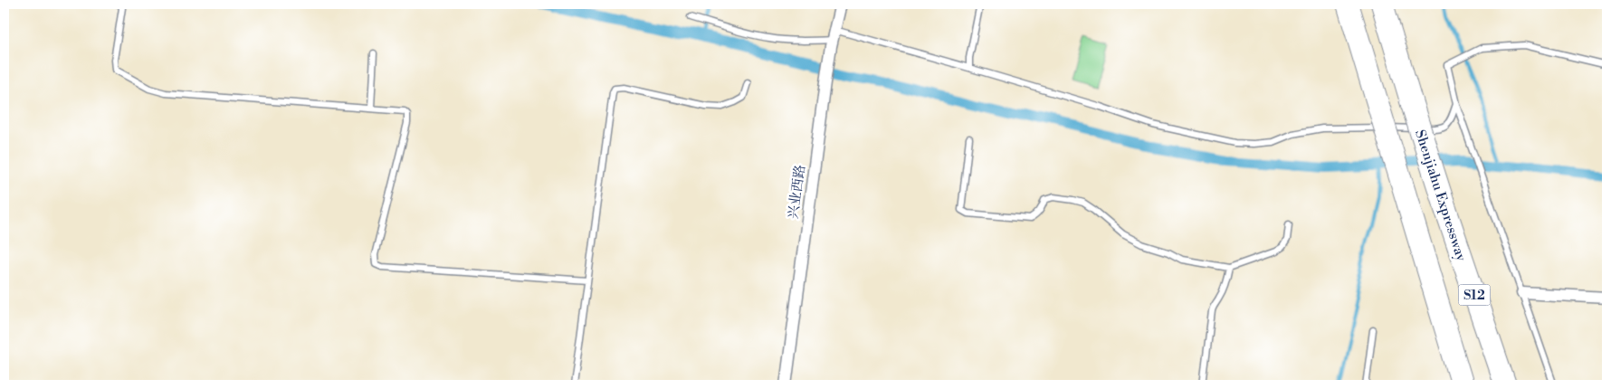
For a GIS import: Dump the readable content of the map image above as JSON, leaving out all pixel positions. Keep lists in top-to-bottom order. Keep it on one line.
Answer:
{"streets":{"highway":["Shenjiahu Expressway","S12"],"street":["兴业西路"]}}
